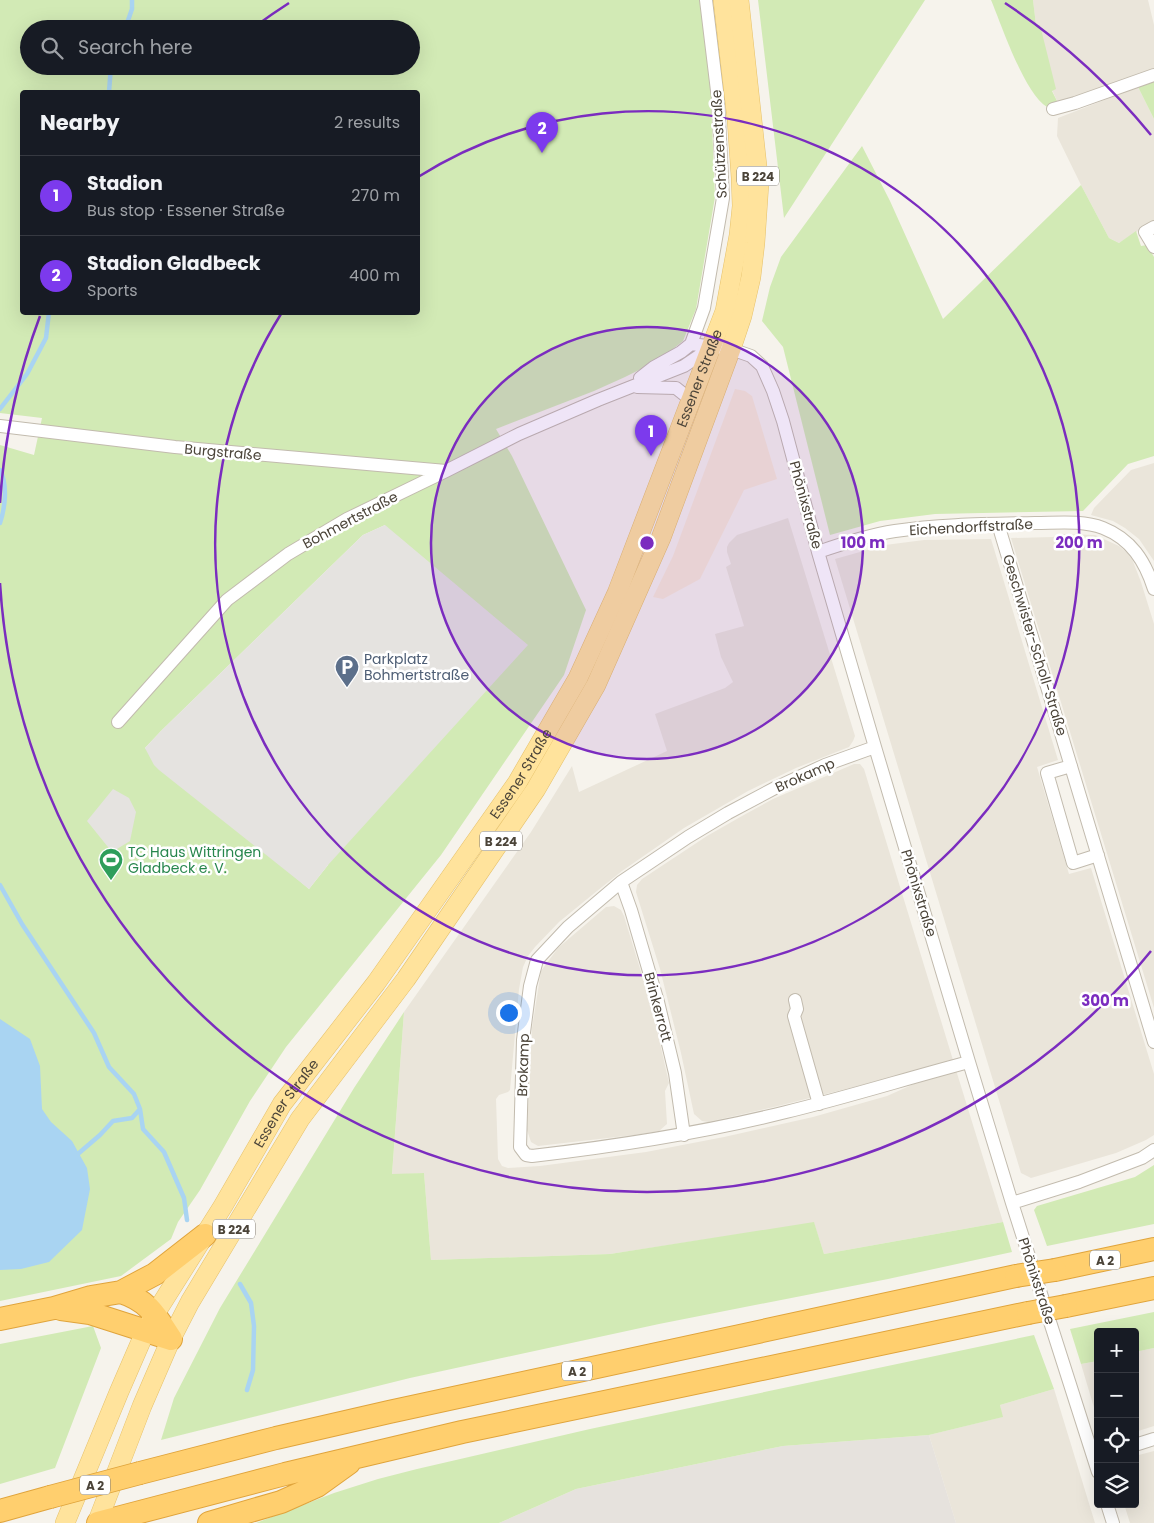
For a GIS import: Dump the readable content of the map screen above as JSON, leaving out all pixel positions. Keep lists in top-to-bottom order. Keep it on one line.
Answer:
{"streets":{"highway":["A 2"],"main road":["B 224","Essener Straße"],"street":["Schützenstraße","Burgstraße","Phönixstraße","Bohmertstraße","Eichendorffstraße","Geschwister-Scholl-Straße","Brokamp","Brinkerrott"]},"crossings":[["Schützenstraße","Phönixstraße"],["Schützenstraße","Bohmertstraße"],["Essener Straße","Phönixstraße"],["Essener Straße","Bohmertstraße"],["Burgstraße","Bohmertstraße"],["Phönixstraße","Bohmertstraße"],["Phönixstraße","Eichendorffstraße"],["Phönixstraße","Brokamp"],["Eichendorffstraße","Geschwister-Scholl-Straße"],["Brokamp","Brinkerrott"]],"places":{"parking":["Parkplatz Bohmertstraße"],"sports":["TC Haus Wittringen Gladbeck e. V."]},"page":{"search":"Search here","heading":["Nearby","2 results"],"pins":["2","1"],"list":[{"mark":"1","name":"Stadion","note":"Bus stop · Essener Straße","value":"270 m"},{"mark":"2","name":"Stadion Gladbeck","note":"Sports","value":"400 m"}],"map_buttons":["+","−"]},"rings":["100 m","200 m","300 m"]}
